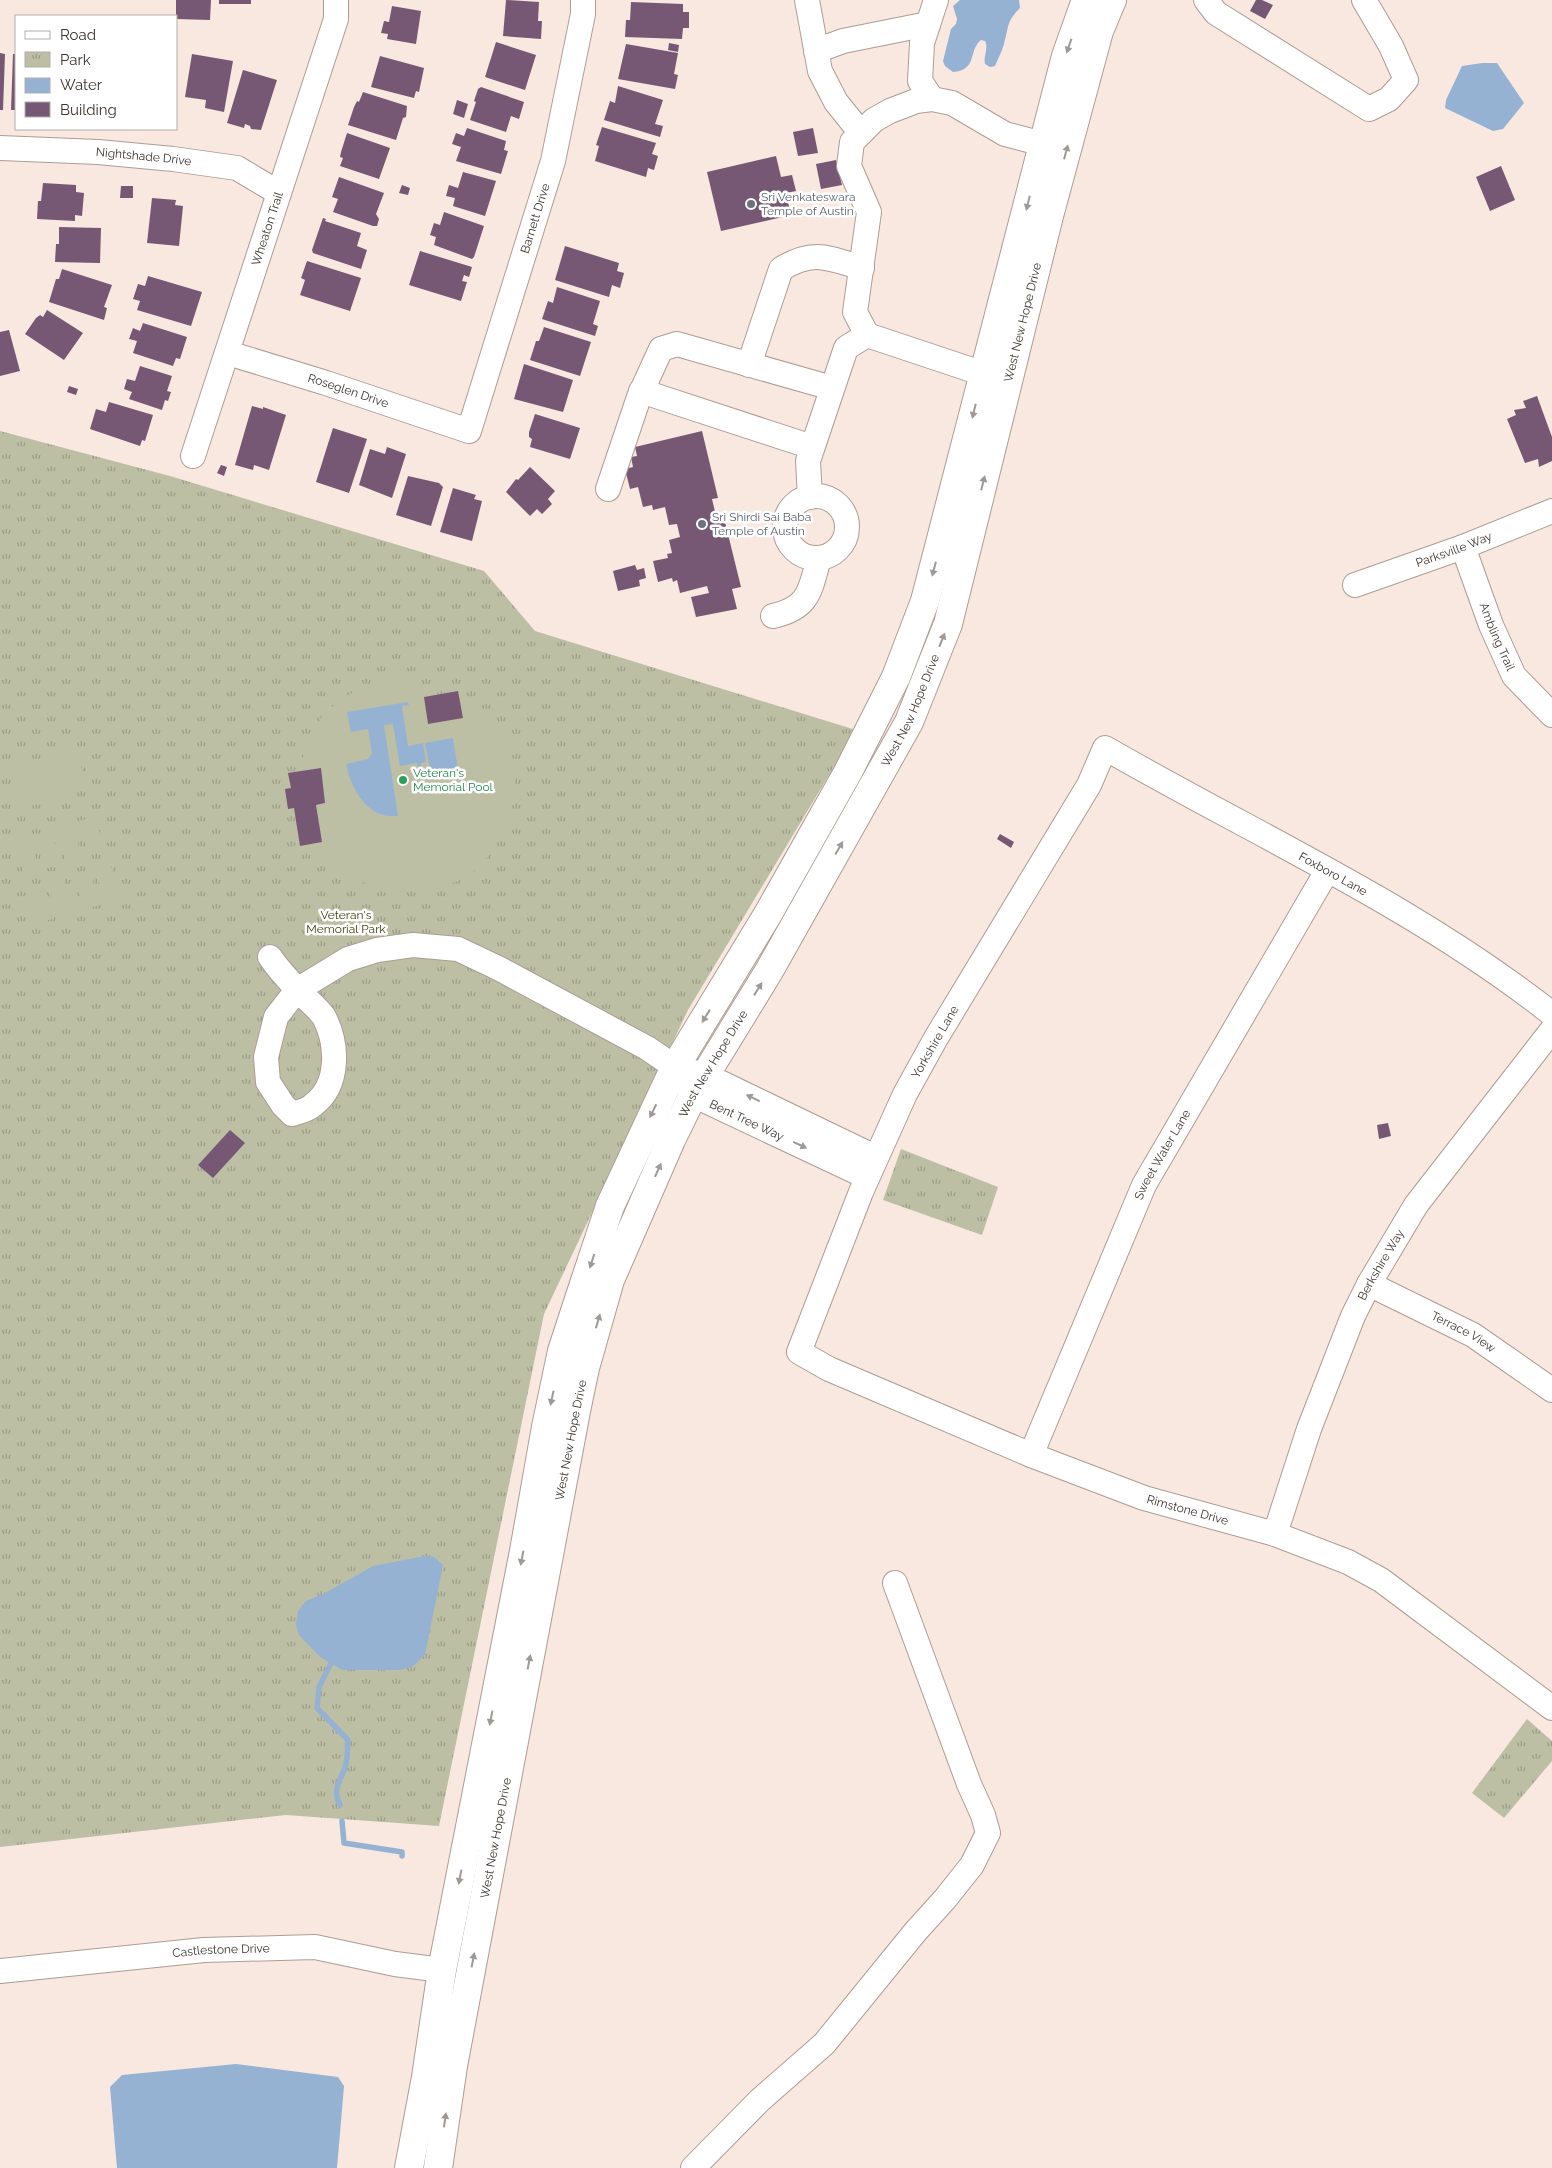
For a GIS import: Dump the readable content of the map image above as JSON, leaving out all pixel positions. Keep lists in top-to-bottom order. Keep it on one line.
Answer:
{"streets":{"main road":["West New Hope Drive"],"street":["Nightshade Drive","Barnett Drive","Wheaton Trail","Roseglen Drive","Parksville Way","Ambling Trail","Foxboro Lane","Yorkshire Lane","Bent Tree Way","Sweet Water Lane","Berkshire Way","Terrace View","Rimstone Drive","Castlestone Drive"]},"crossings":[["Nightshade Drive","Wheaton Trail"],["Barnett Drive","Roseglen Drive"],["Wheaton Trail","Roseglen Drive"],["West New Hope Drive","Bent Tree Way"],["West New Hope Drive","Castlestone Drive"],["Parksville Way","Ambling Trail"],["Foxboro Lane","Yorkshire Lane"],["Foxboro Lane","Sweet Water Lane"],["Yorkshire Lane","Bent Tree Way"],["Yorkshire Lane","Rimstone Drive"],["Sweet Water Lane","Rimstone Drive"],["Berkshire Way","Terrace View"],["Berkshire Way","Rimstone Drive"]],"parks":["Veteran's Memorial Park"],"places":["Sri Venkateswara Temple of Austin","Sri Shirdi Sai Baba Temple of Austin","Veteran's Memorial Pool"],"legend":["Road","Park","Water","Building"]}
